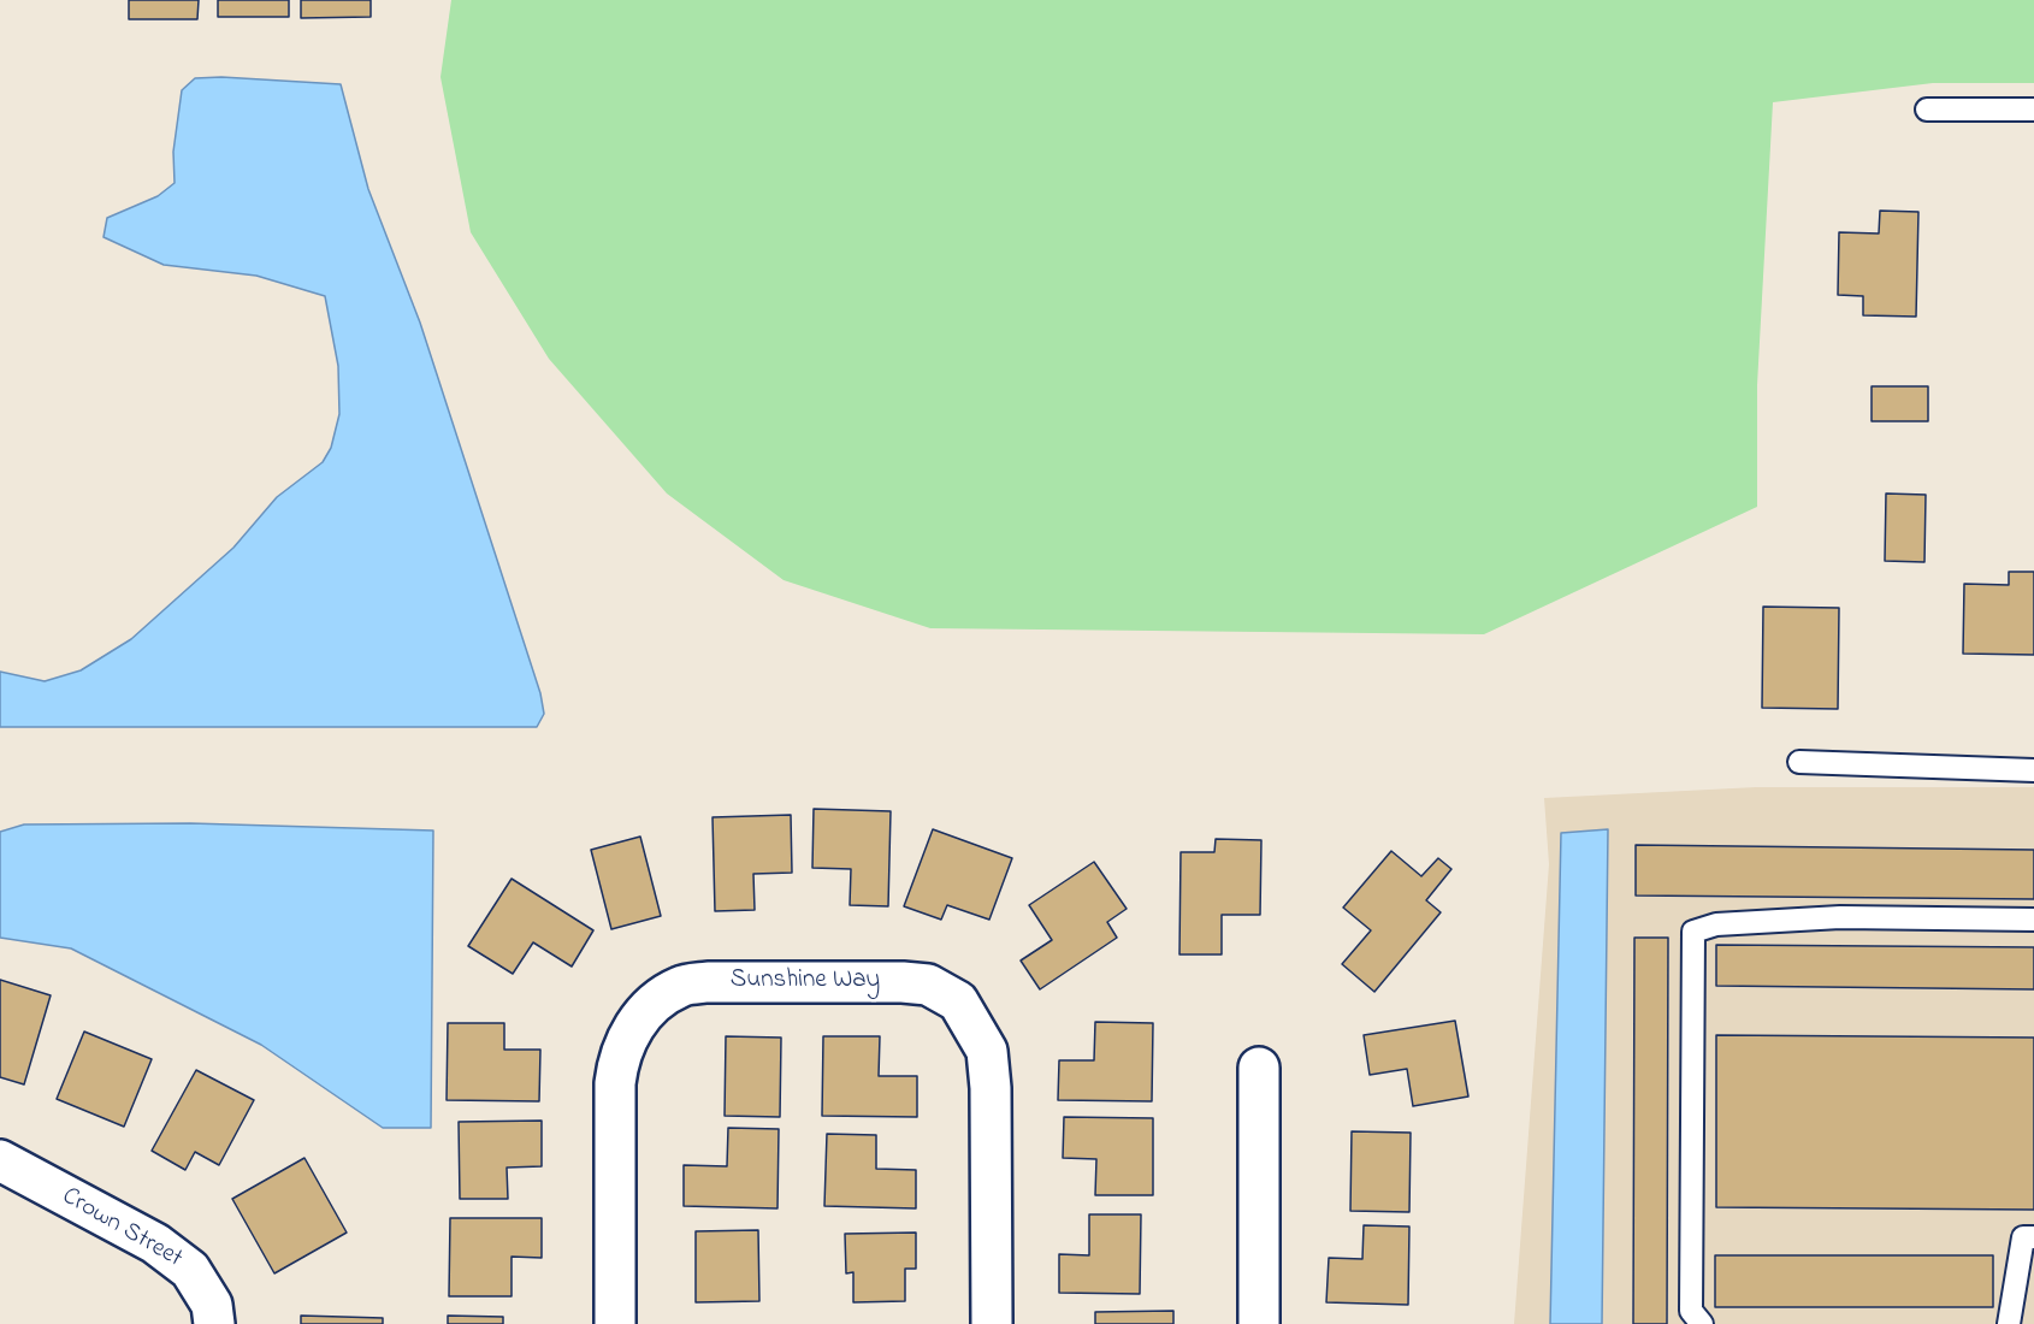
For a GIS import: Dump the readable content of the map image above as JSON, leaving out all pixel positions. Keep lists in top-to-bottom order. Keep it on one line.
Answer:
{"streets":{"street":["Sunshine Way","Crown Street"]}}
